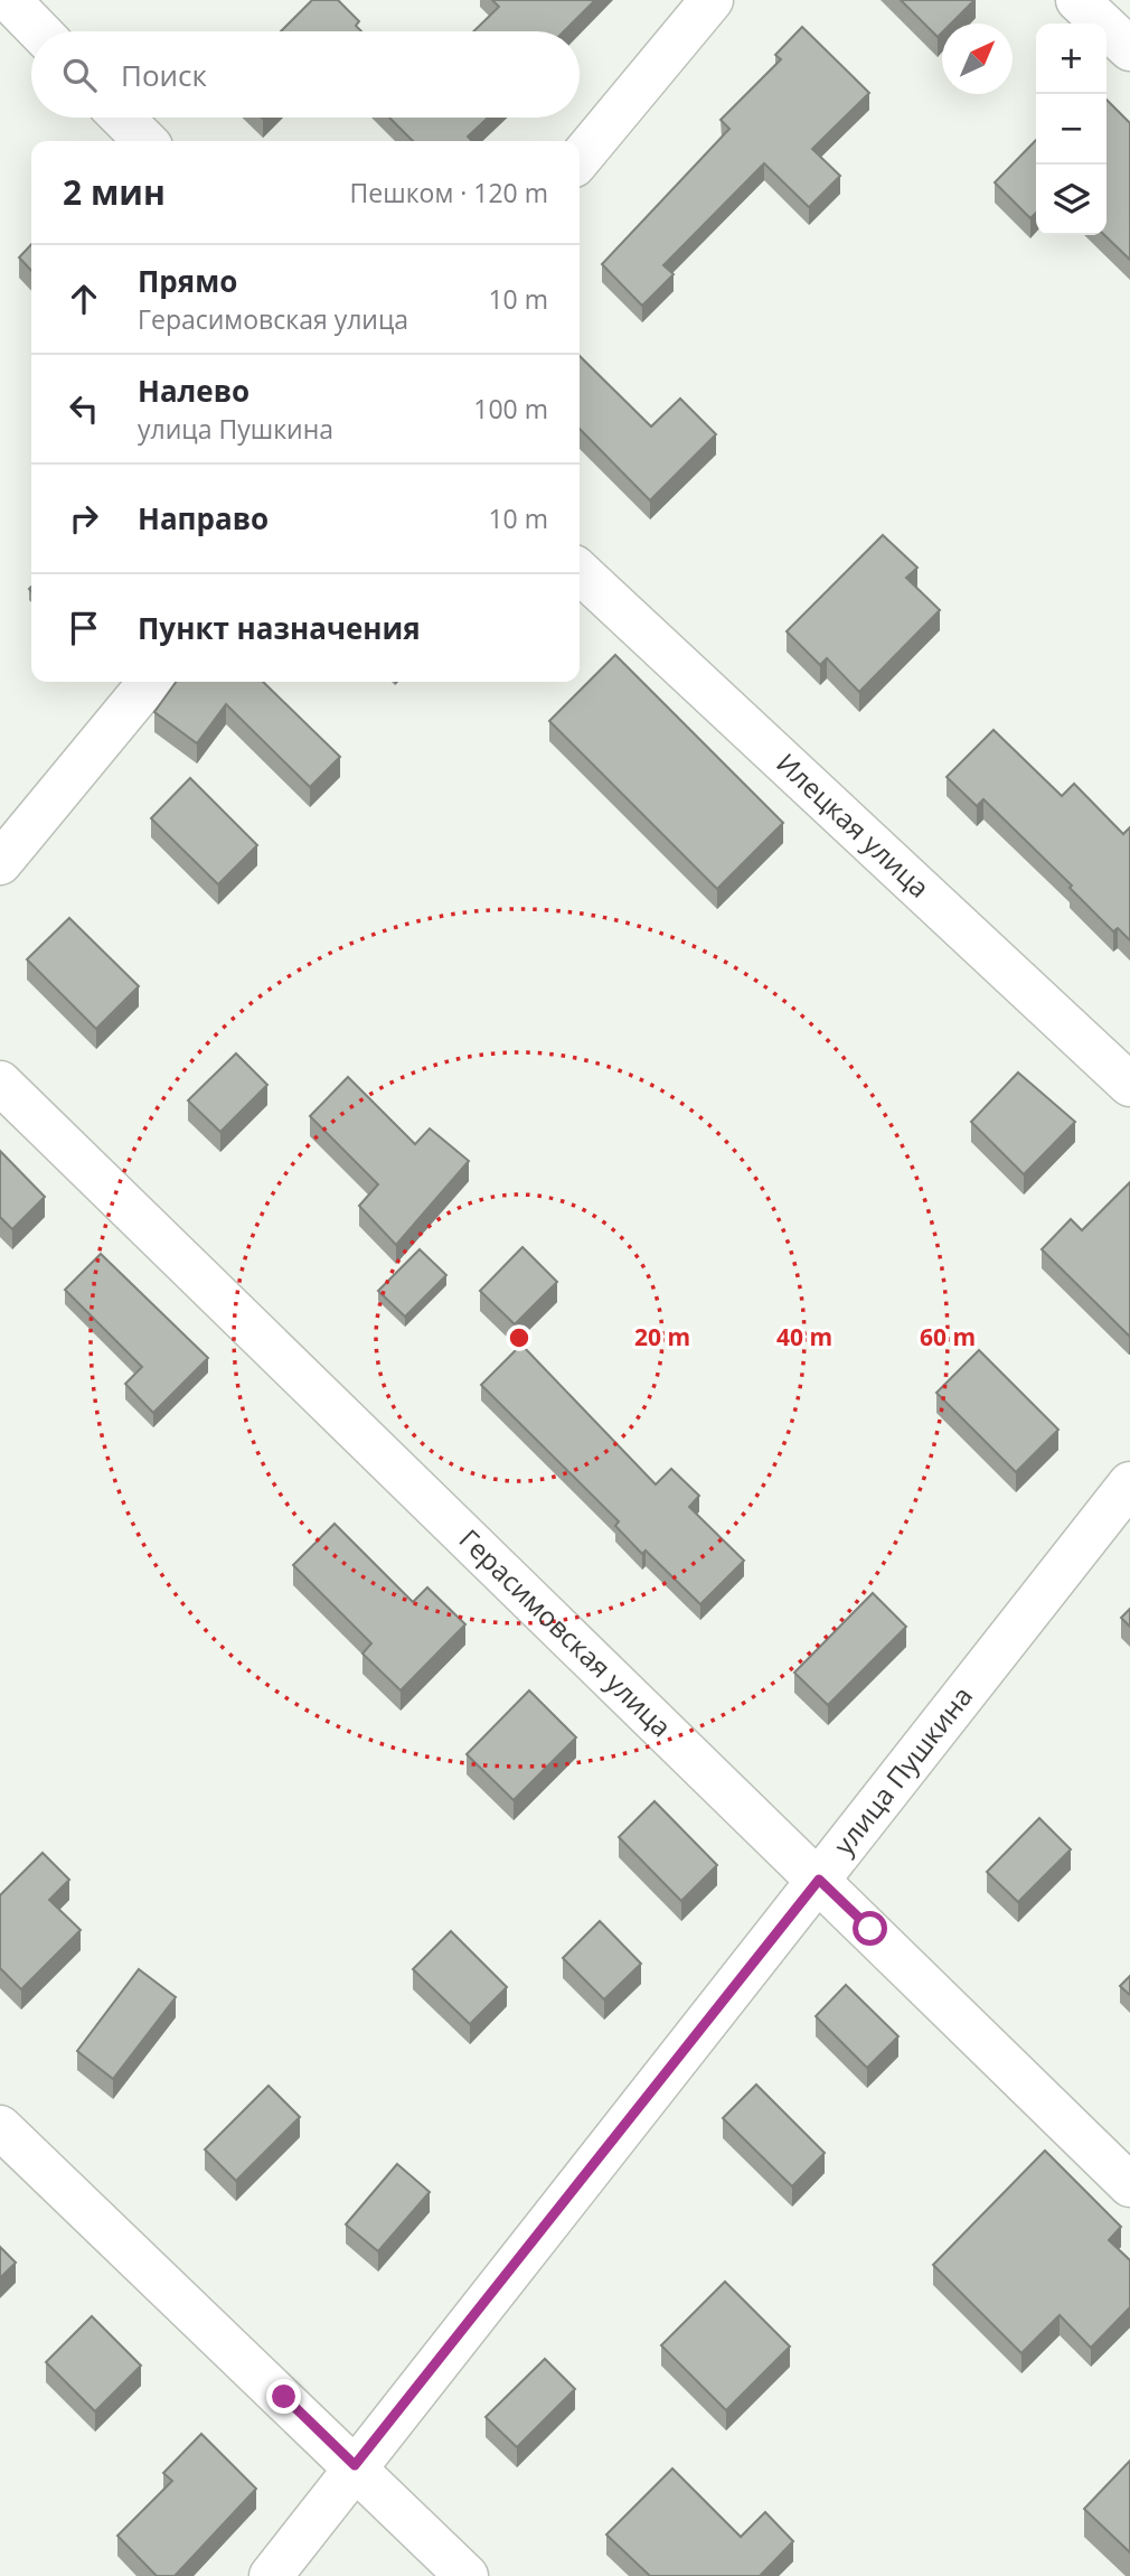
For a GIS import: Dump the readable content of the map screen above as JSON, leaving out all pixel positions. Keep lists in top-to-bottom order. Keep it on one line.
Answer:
{"streets":{"street":["Илецкая улица","Герасимовская улица","улица Пушкина"]},"crossings":[["Герасимовская улица","улица Пушкина"]],"north":"top right","page":{"map_buttons":["+","−"],"search":"Поиск","heading":["2 мин","Пешком · 120 m"],"list":[["Прямо","Герасимовская улица","10 m"],["Налево","улица Пушкина","100 m"],["Направо","10 m"],"Пункт назначения"]},"rings":["20 m","40 m","60 m"]}
